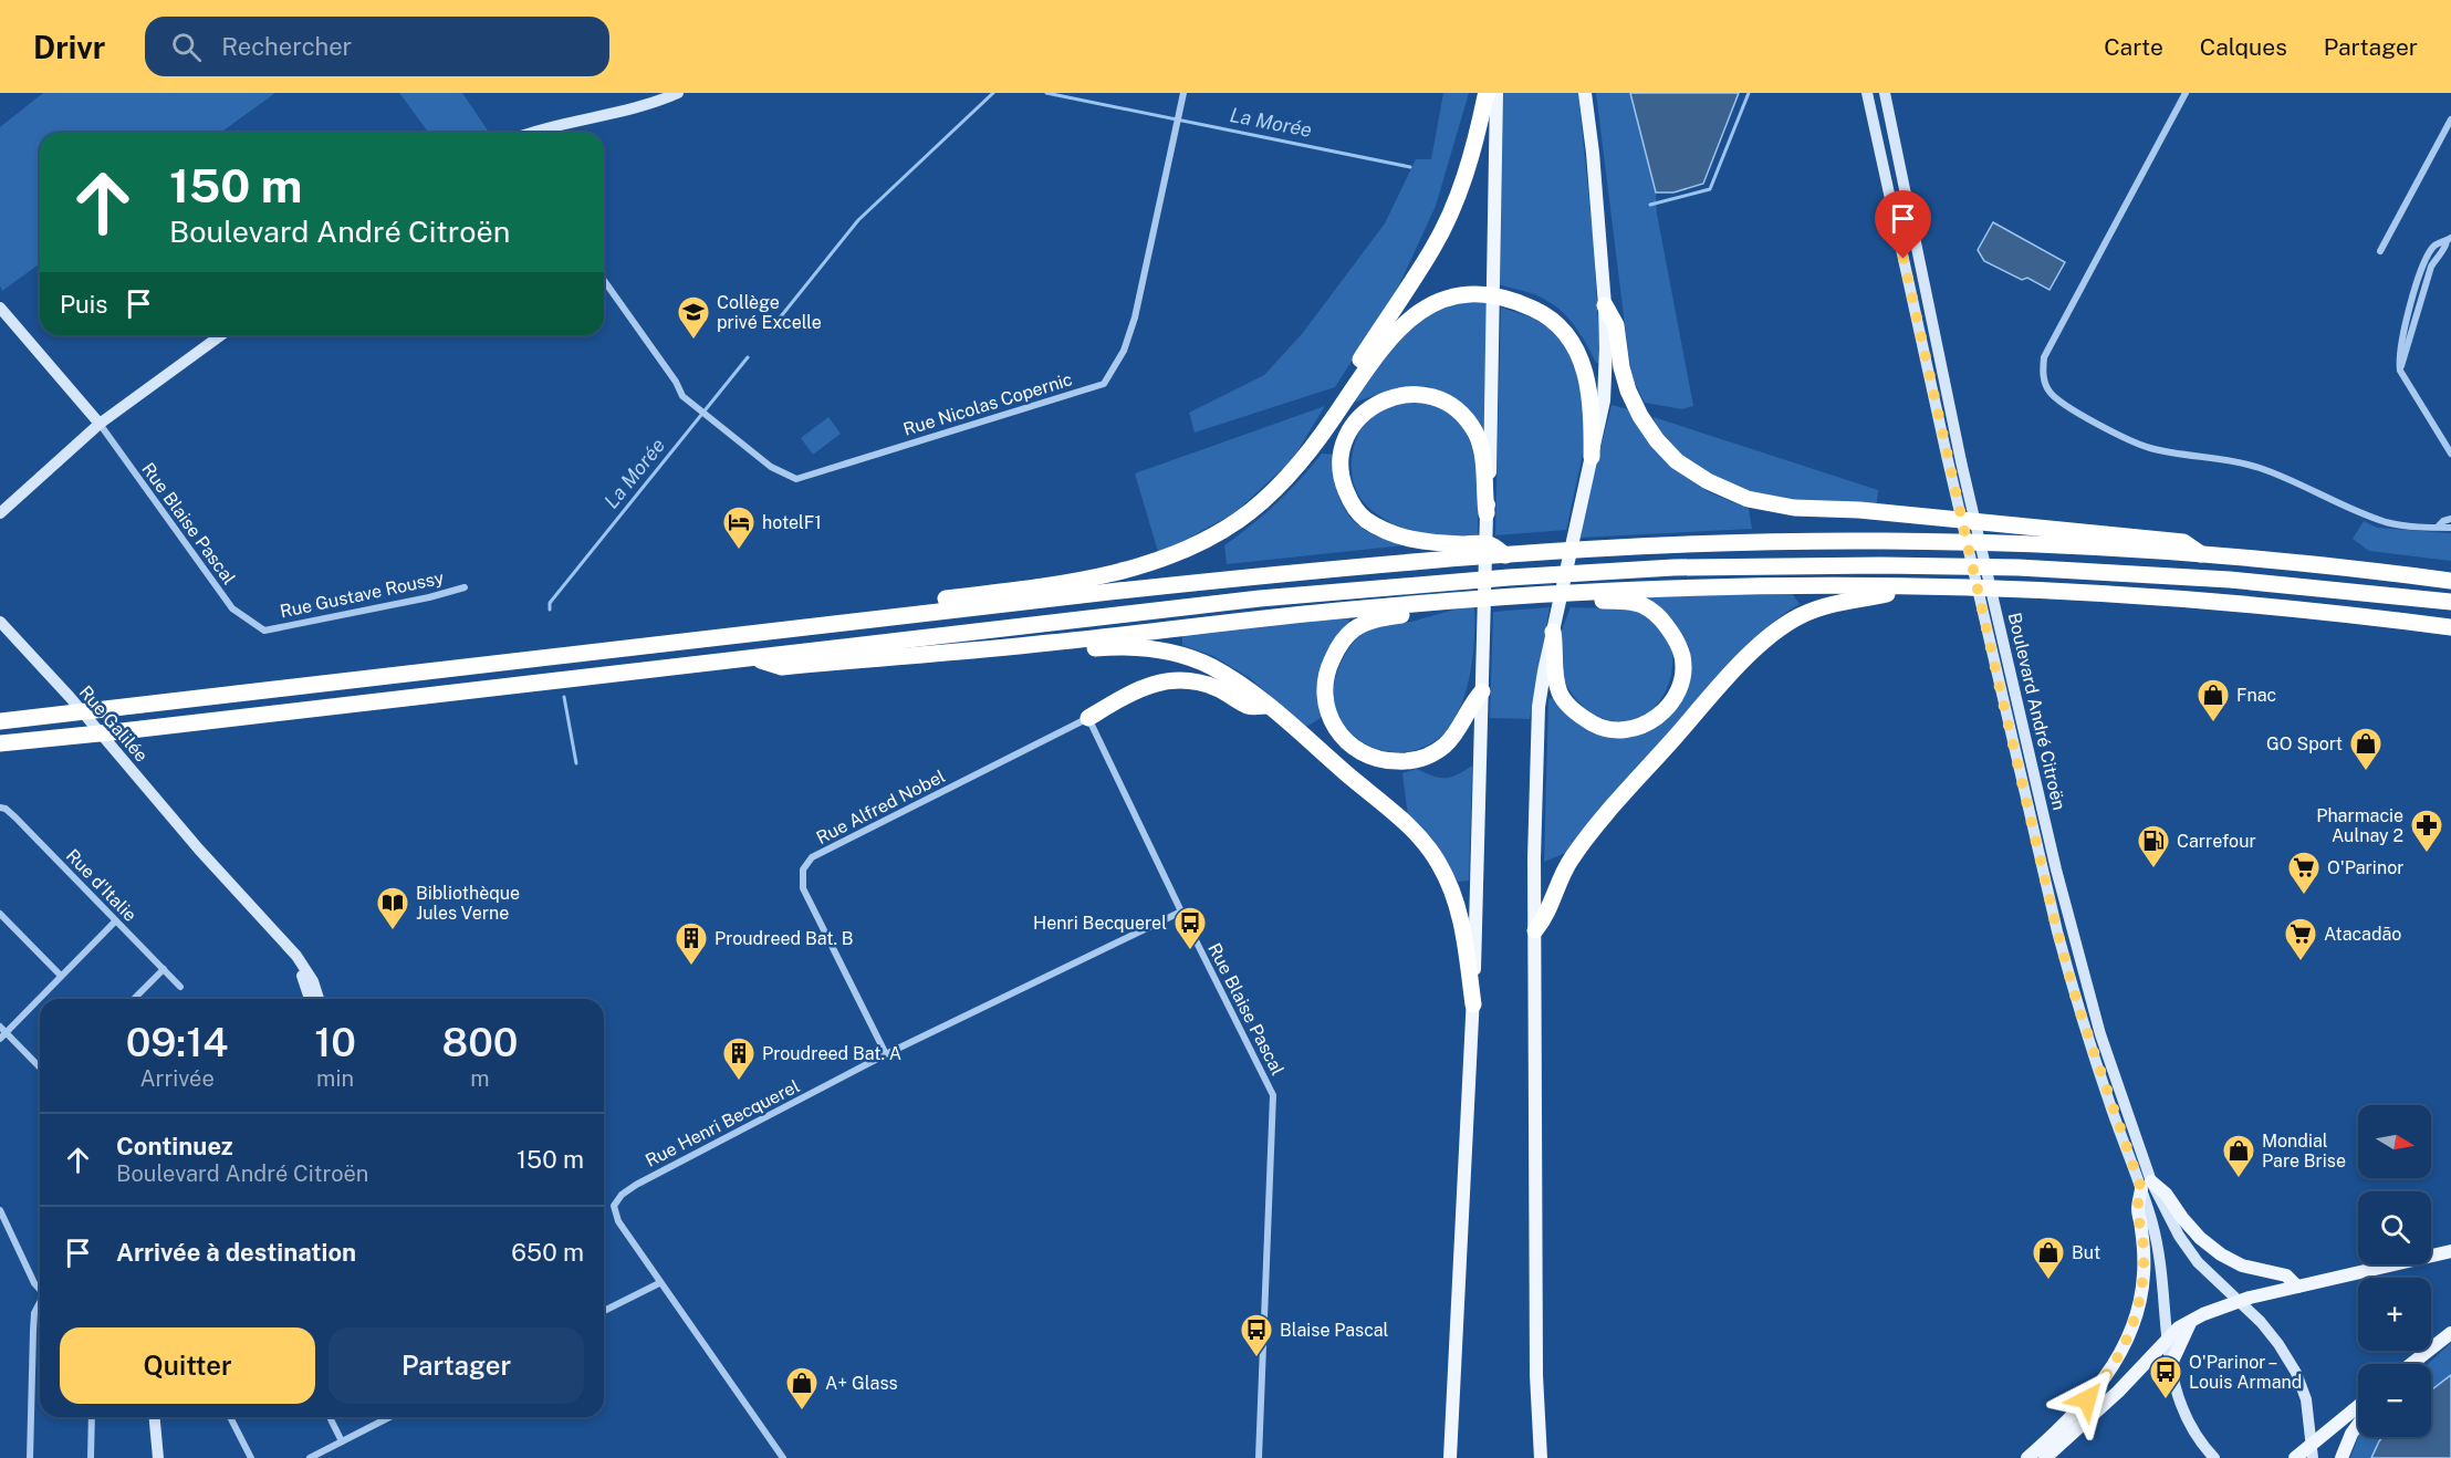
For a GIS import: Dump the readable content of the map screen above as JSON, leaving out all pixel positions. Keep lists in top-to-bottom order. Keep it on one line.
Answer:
{"streets":{"main road":["Boulevard André Citroën","Rue Galilée"],"street":["Rue Nicolas Copernic","Rue Blaise Pascal","Rue Gustave Roussy","Rue Alfred Nobel","Rue d'Italie","Rue Henri Becquerel"]},"crossings":[["Rue Blaise Pascal","Rue Gustave Roussy"],["Rue Blaise Pascal","Rue Alfred Nobel"],["Rue Blaise Pascal","Rue Henri Becquerel"],["Rue Alfred Nobel","Rue Henri Becquerel"]],"water":["La Morée"],"places":{"school or university":["Collège privé Excelle"],"hotel":["hotelF1"],"shop":["Fnac","GO Sport","Mondial Pare Brise","But","A+ Glass"],"pharmacy":["Pharmacie Aulnay 2"],"fuel station":["Carrefour"],"supermarket":["O'Parinor","Atacadão"],"library":["Bibliothèque Jules Verne"],"bus stop":["Henri Becquerel","Blaise Pascal","O'Parinor – Louis Armand"],"building":["Proudreed Bat. B","Proudreed Bat. A"]},"north":"right","page":{"header":"Drivr","search":"Rechercher","nav":["Carte","Calques","Partager"],"turn":["150 m","Boulevard André Citroën"],"then":"Puis","eta":["09:14","Arrivée","10","min","800","m"],"map_buttons":["+","−"],"list":[{"name":"Continuez","note":"Boulevard André Citroën","value":"150 m"},{"name":"Arrivée à destination","value":"650 m"}],"buttons":["Quitter","Partager"]}}
